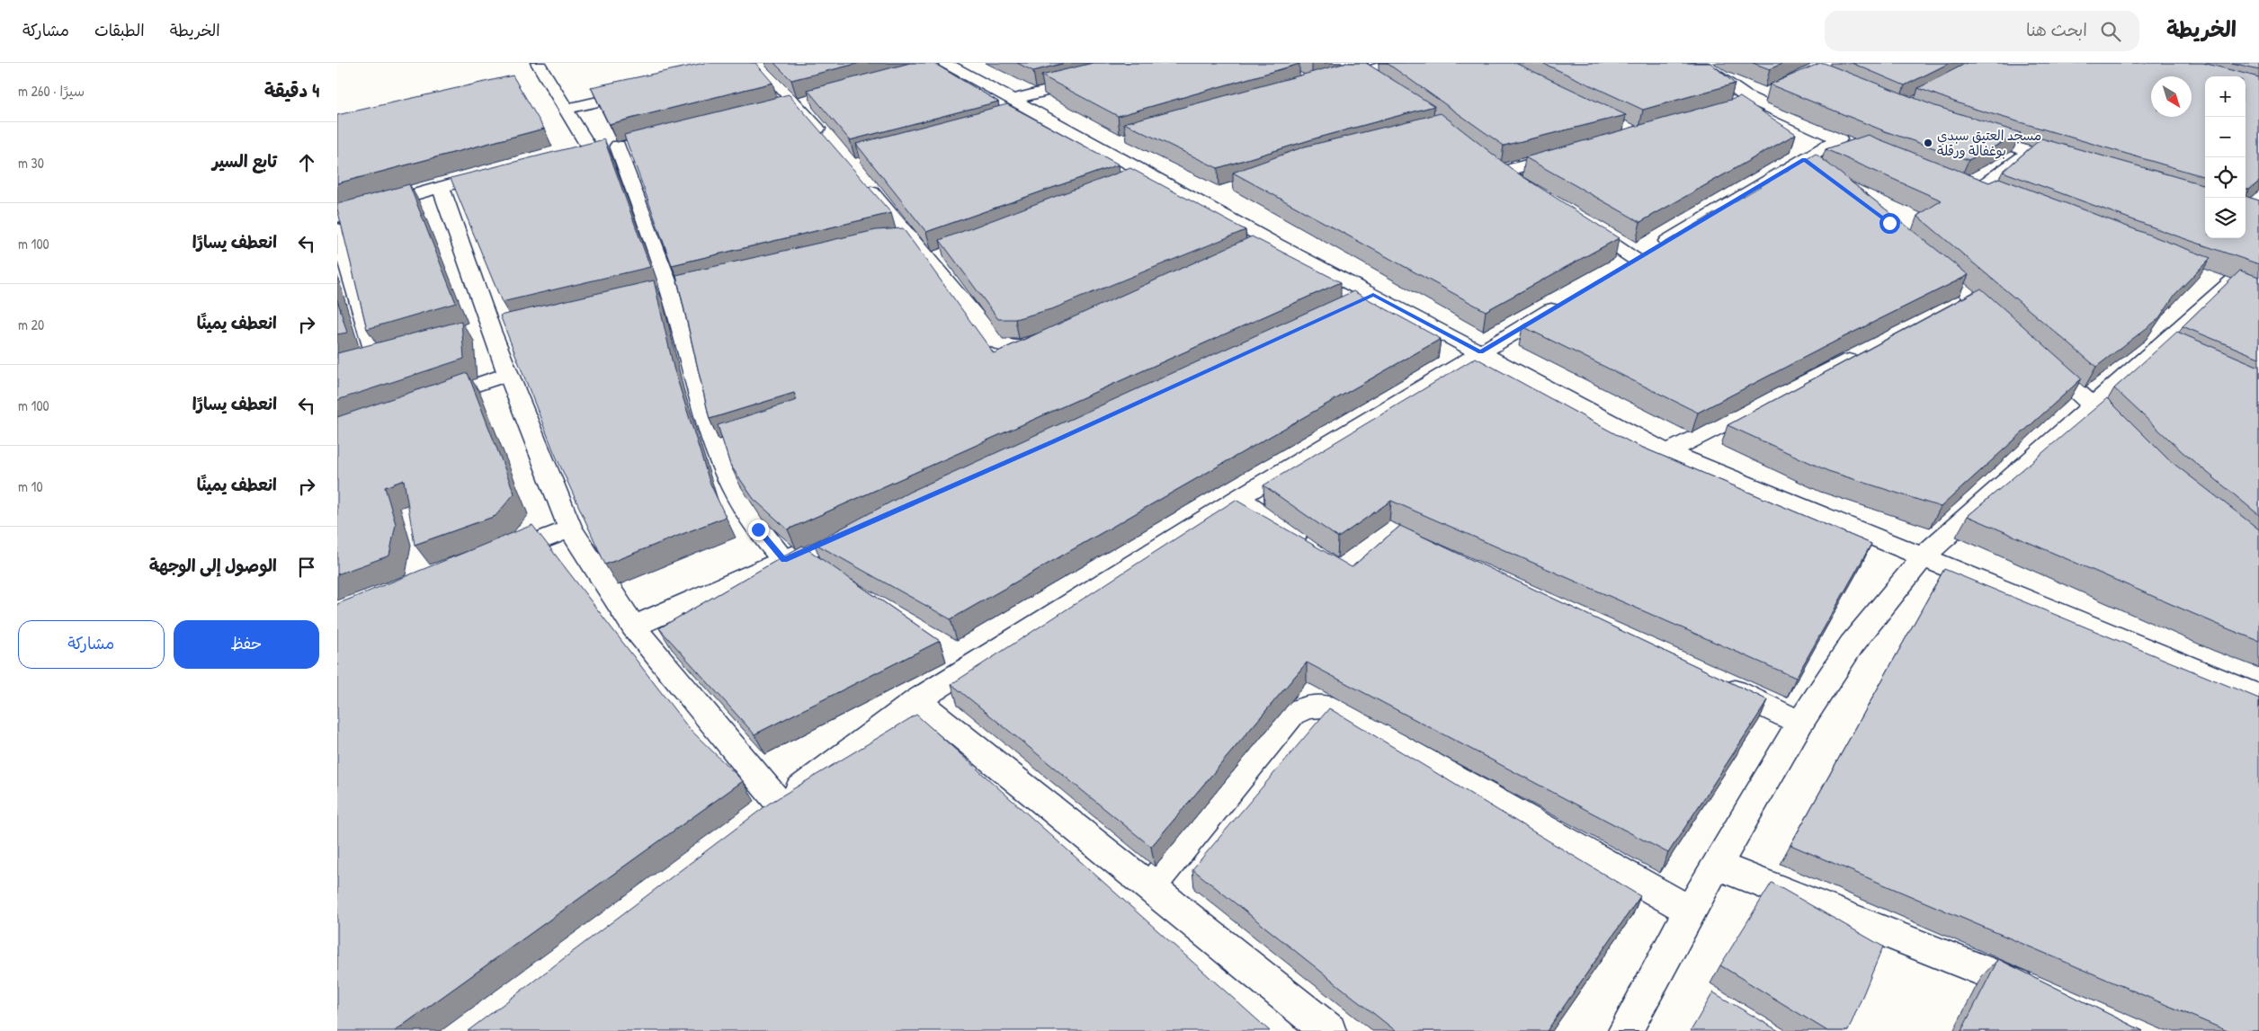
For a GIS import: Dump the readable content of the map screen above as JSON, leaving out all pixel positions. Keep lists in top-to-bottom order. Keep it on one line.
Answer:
{"places":["مسجد العتيق سبدي بوغفالة ورقلة"],"north":"bottom right","page":{"header":"الخريطة","search":"ابحث هنا","nav":["الخريطة","الطبقات","مشاركة"],"heading":["4 دقيقة","سيرًا · 260 m"],"map_buttons":["+","−"],"list":[["تابع السير","30 m"],["انعطف يسارًا","100 m"],["انعطف يمينًا","20 m"],["انعطف يسارًا","100 m"],["انعطف يمينًا","10 m"],"الوصول إلى الوجهة"],"buttons":["حفظ","مشاركة"]}}
